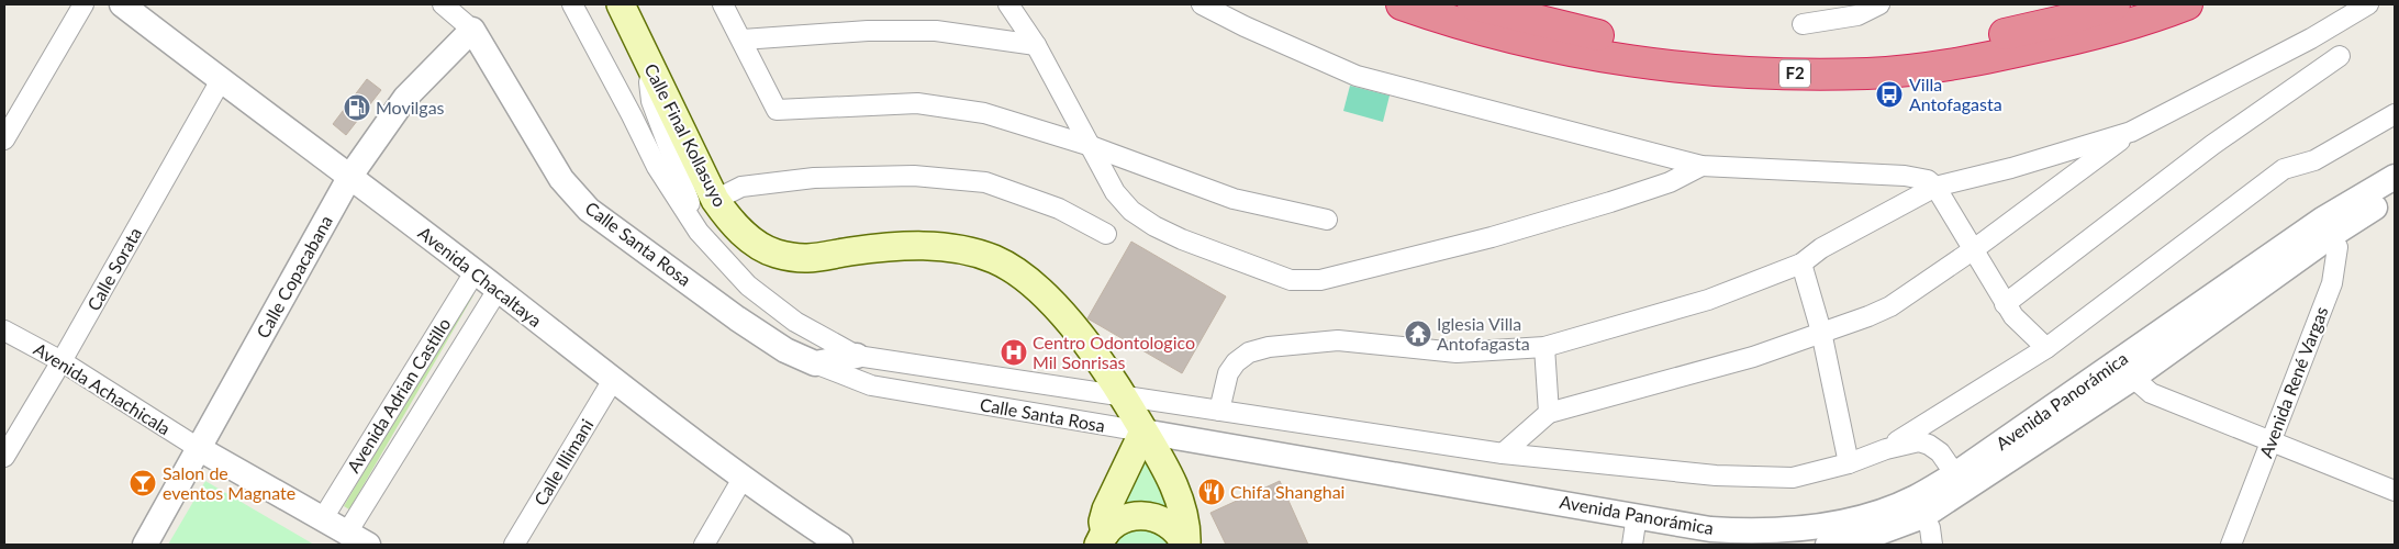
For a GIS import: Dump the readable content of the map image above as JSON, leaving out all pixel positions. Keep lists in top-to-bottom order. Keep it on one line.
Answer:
{"streets":{"highway":["F2"],"main road":["Calle Final Kollasuyo"],"street":["Calle Santa Rosa","Calle Sorata","Calle Copacabana","Avenida Chacaltaya","Avenida René Vargas","Avenida Achachicala","Avenida Adrian Castillo","Avenida Panorámica","Calle Illimani"]},"crossings":[["Calle Final Kollasuyo","Calle Santa Rosa"],["Calle Final Kollasuyo","Avenida Panorámica"],["Calle Santa Rosa","Calle Copacabana"],["Calle Santa Rosa","Avenida Panorámica"],["Calle Sorata","Avenida Chacaltaya"],["Calle Sorata","Avenida Achachicala"],["Calle Copacabana","Avenida Chacaltaya"],["Calle Copacabana","Avenida Achachicala"],["Avenida Chacaltaya","Avenida Adrian Castillo"],["Avenida Chacaltaya","Calle Illimani"],["Avenida René Vargas","Avenida Panorámica"]],"places":{"bus stop":["Villa Antofagasta"],"fuel station":["Movilgas"],"temple":["Iglesia Villa Antofagasta"],"hospital":["Centro Odontologico Mil Sonrisas"],"bar":["Salon de eventos Magnate"],"restaurant":["Chifa Shanghai"]}}
